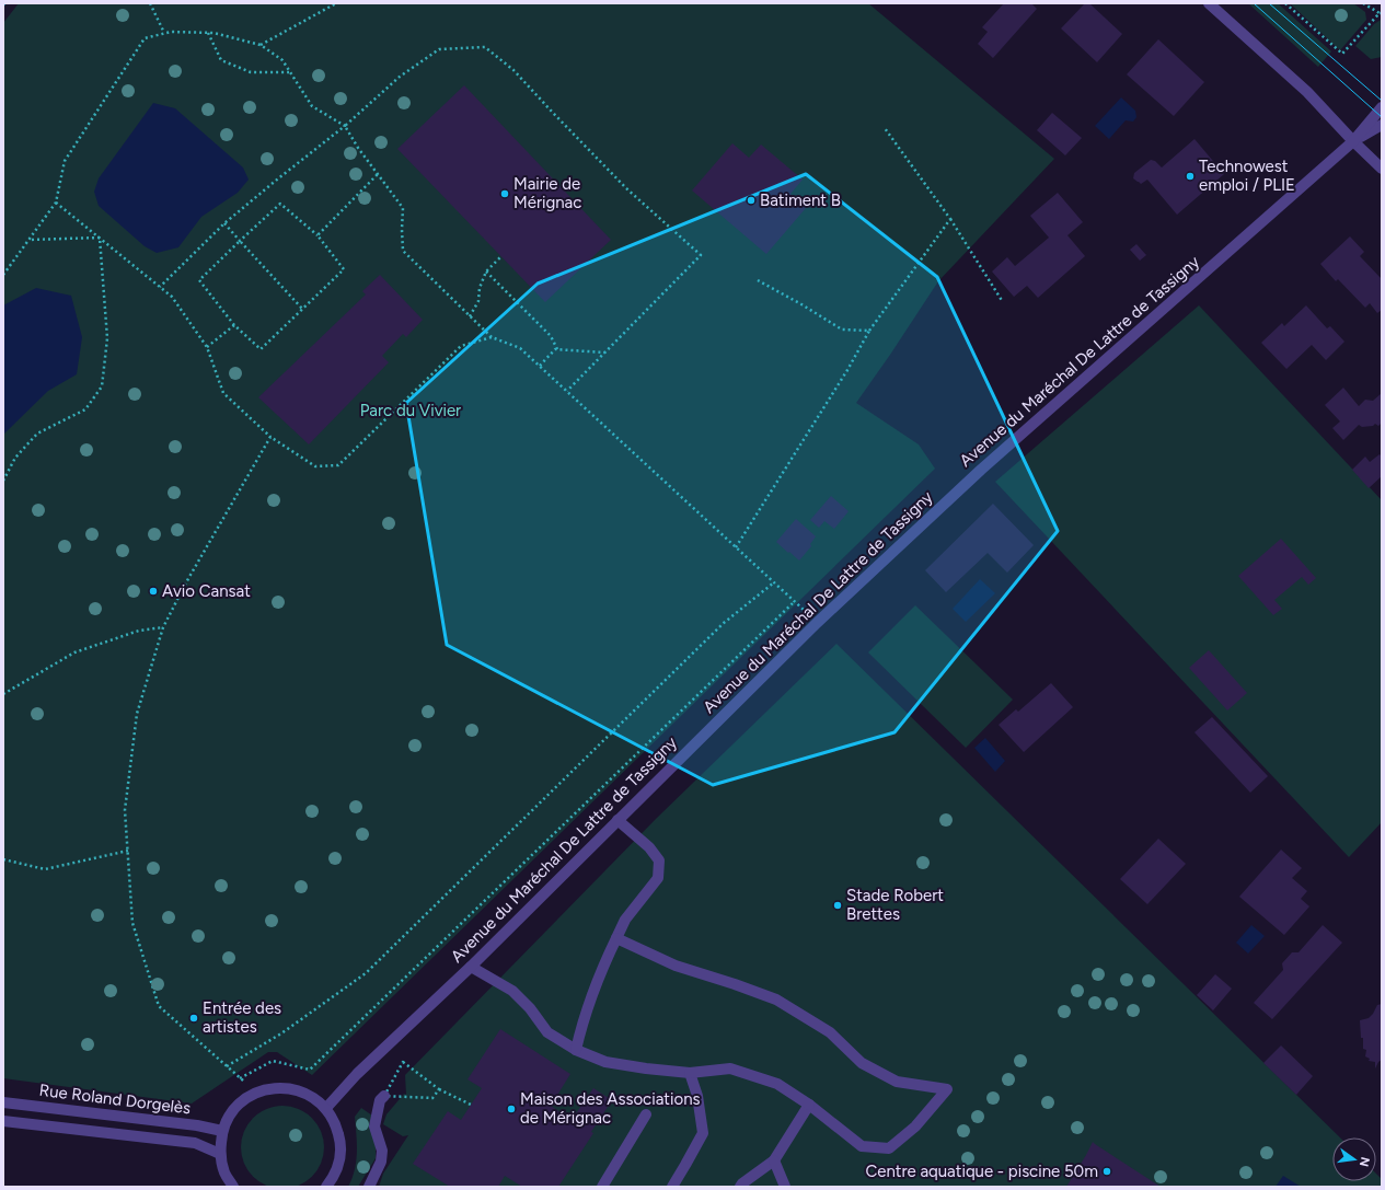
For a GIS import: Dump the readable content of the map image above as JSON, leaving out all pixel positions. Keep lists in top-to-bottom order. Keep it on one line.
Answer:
{"streets":{"street":["Avenue du Maréchal De Lattre de Tassigny","Rue Roland Dorgelès"]},"parks":["Parc du Vivier"],"places":["Technowest emploi / PLIE","Mairie de Mérignac","Batiment B","Avio Cansat","Stade Robert Brettes","Entrée des artistes","Maison des Associations de Mérignac","Centre aquatique - piscine 50m"],"north":"right"}
